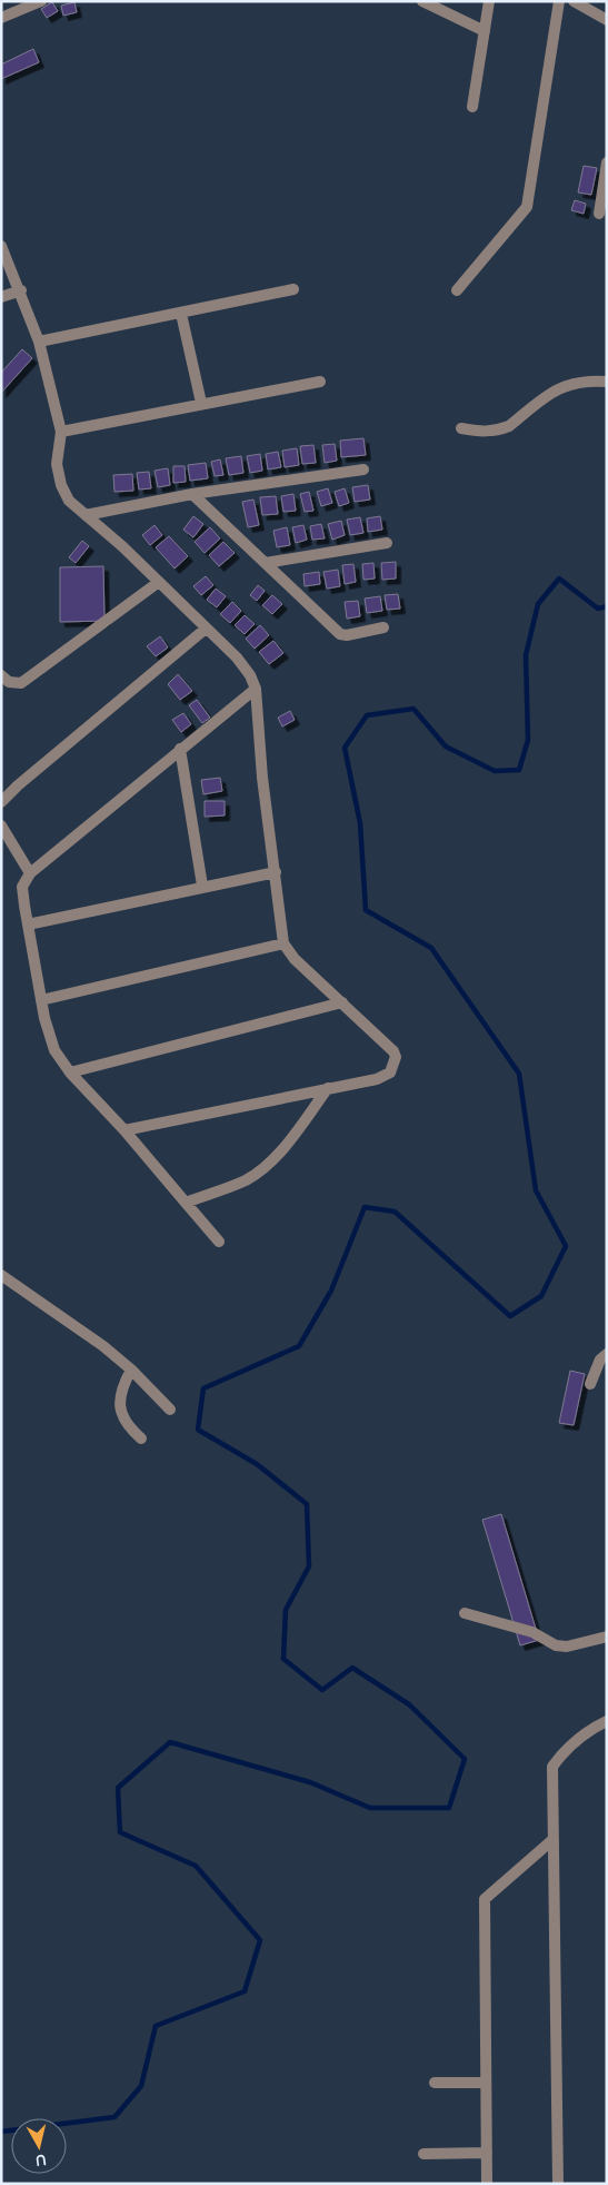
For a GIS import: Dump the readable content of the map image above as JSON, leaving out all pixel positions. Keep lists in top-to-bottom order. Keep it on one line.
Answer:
{"north":"bottom"}
